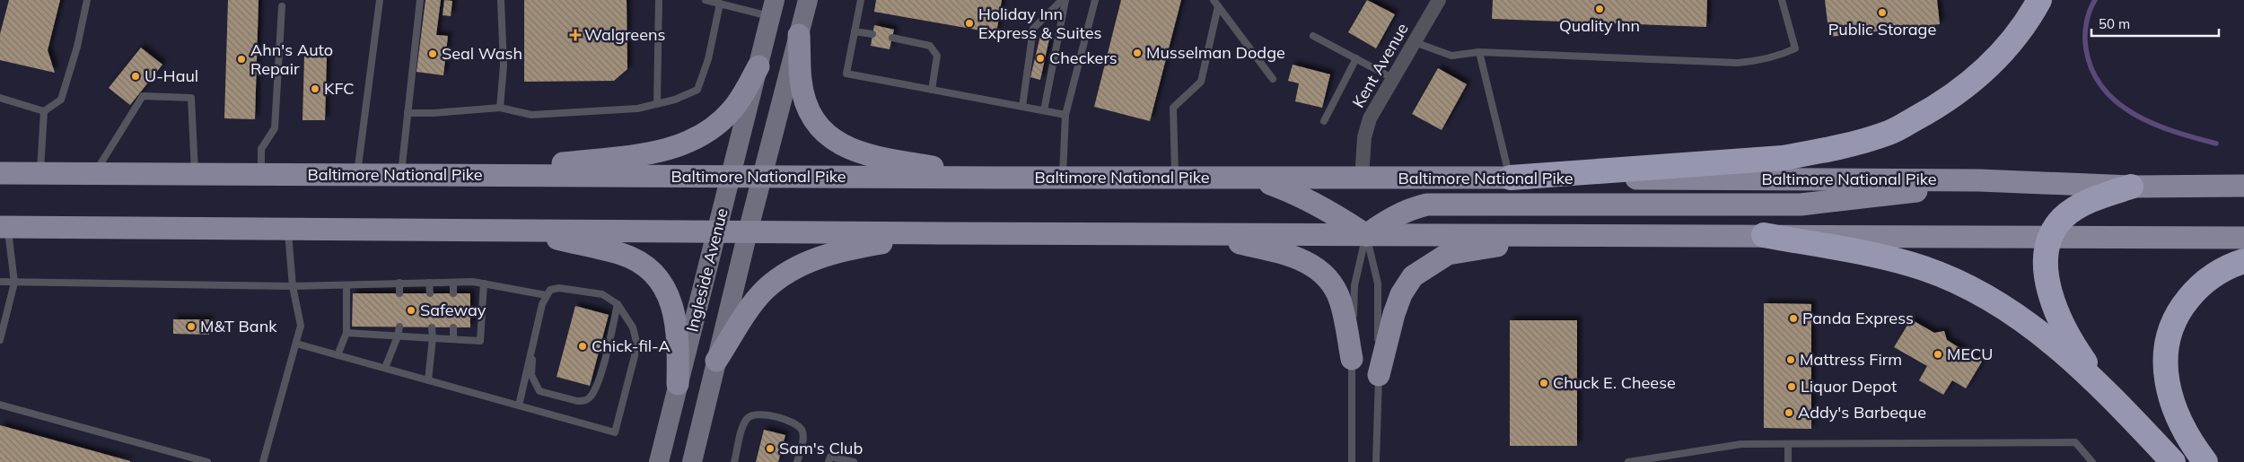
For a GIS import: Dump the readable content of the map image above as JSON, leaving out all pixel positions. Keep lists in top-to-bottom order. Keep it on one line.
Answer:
{"streets":{"main road":["Baltimore National Pike","Ingleside Avenue"],"street":["Kent Avenue"]},"crossings":[["Kent Avenue","Baltimore National Pike"],["Baltimore National Pike","Ingleside Avenue"]],"places":{"other":["Quality Inn","Public Storage","Holiday Inn Express & Suites","Musselman Dodge","Seal Wash","Checkers","Ahn's Auto Repair","U-Haul","KFC","Safeway","Panda Express","M&T Bank","Chick-fil-A","MECU","Mattress Firm","Chuck E. Cheese","Liquor Depot","Addy's Barbeque","Sam's Club"],"health":["Walgreens"]},"scale_bar":"50 m"}
